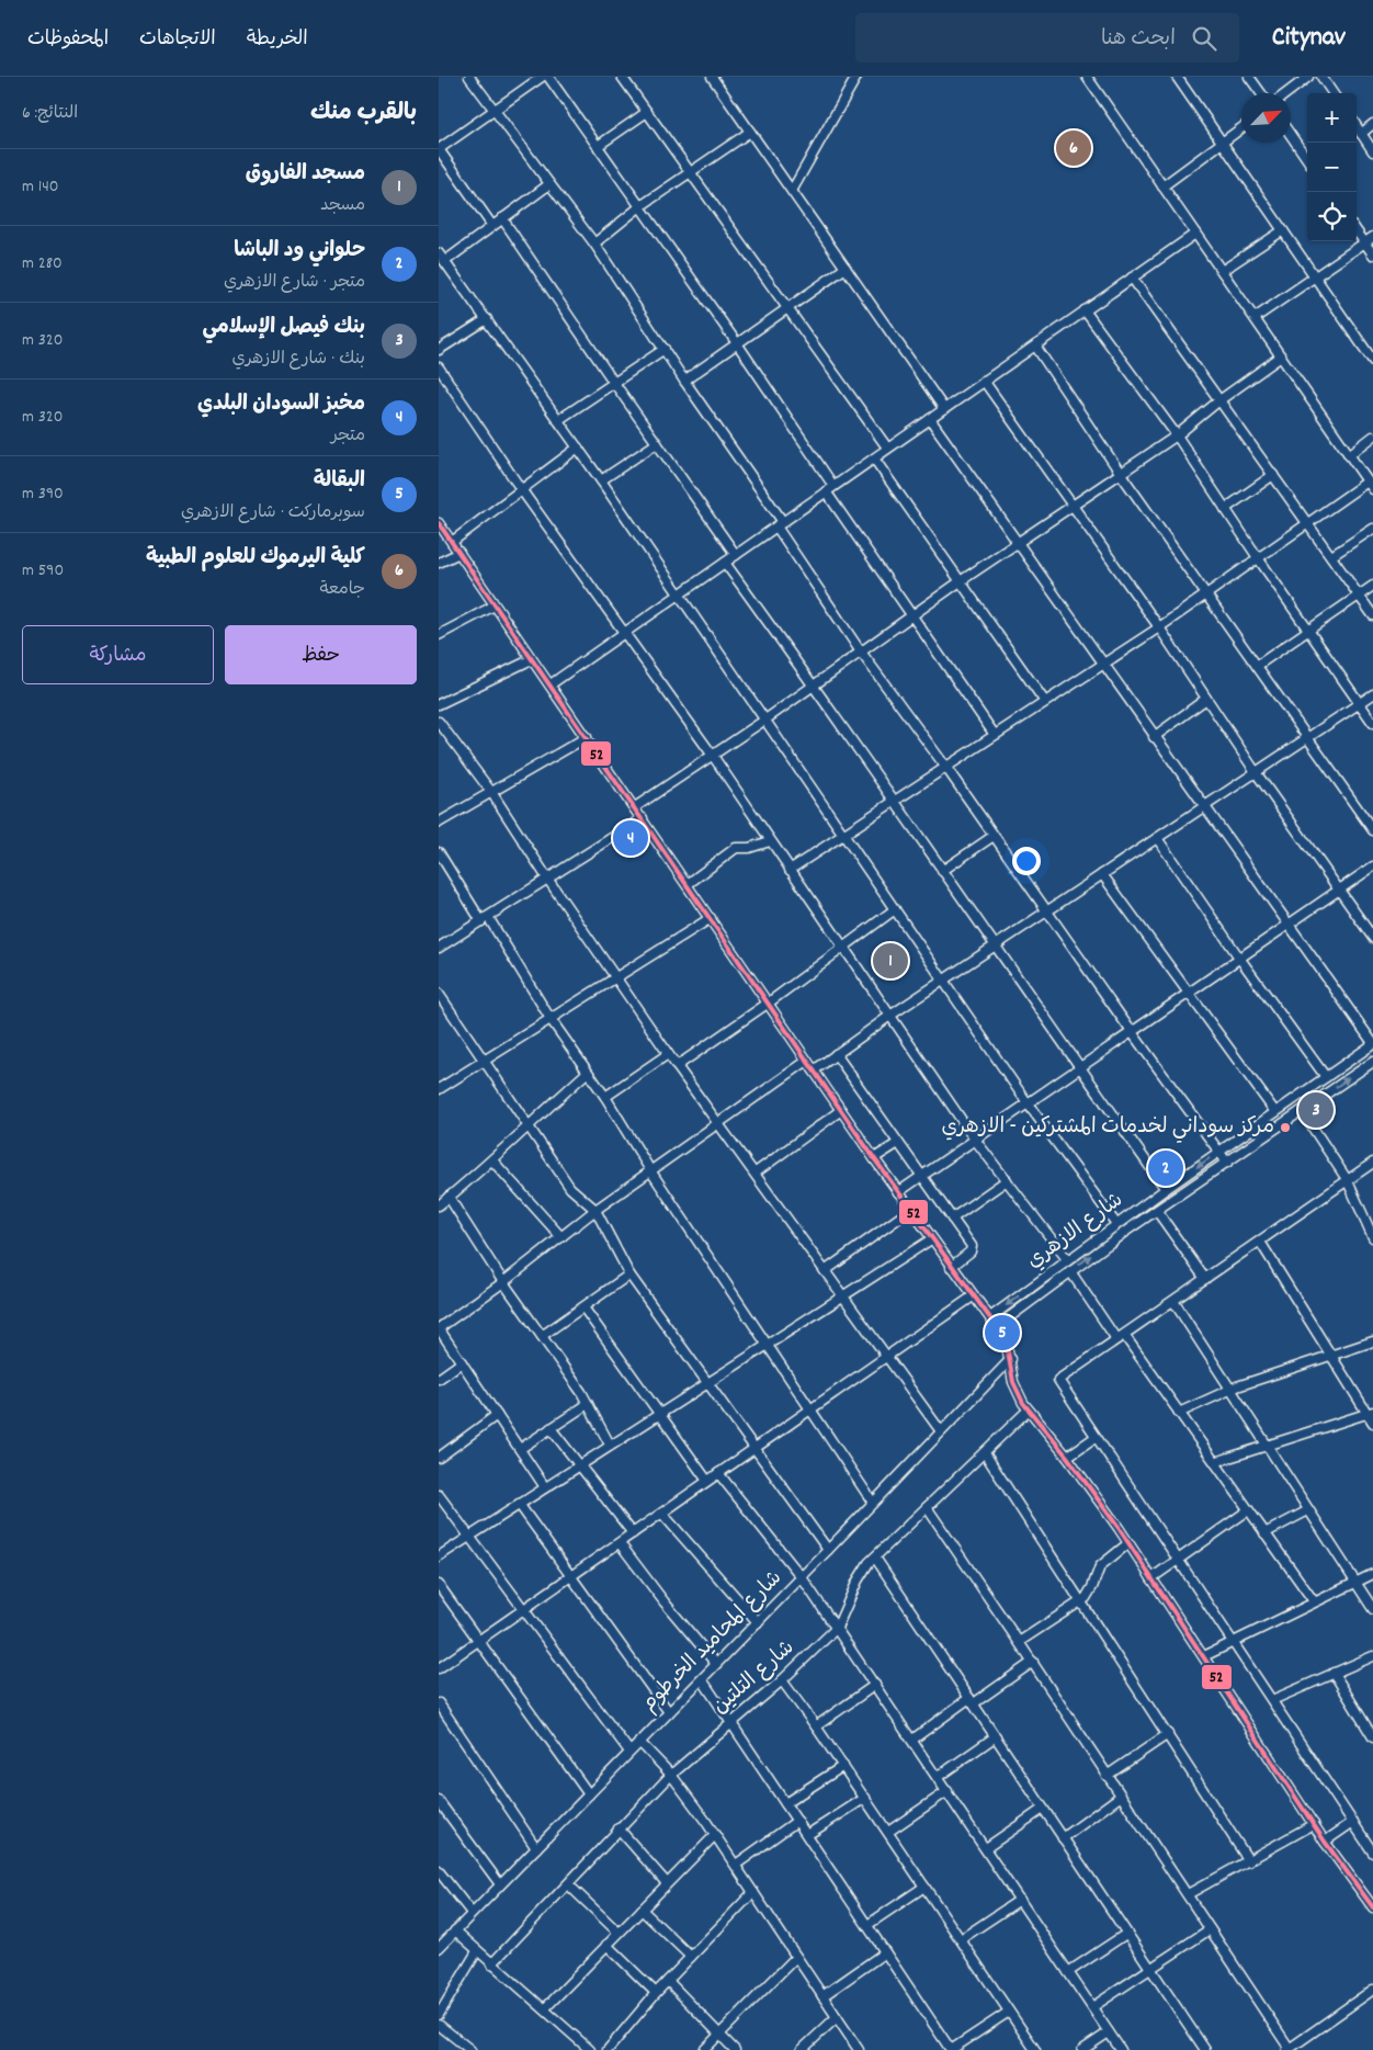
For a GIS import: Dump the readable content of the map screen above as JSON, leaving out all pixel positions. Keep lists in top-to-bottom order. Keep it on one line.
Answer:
{"streets":{"street":["شارع الازهري","شارع المحاميد الخرطوم","شارع التلتين"]},"places":["مركز سوداني لخدمات المشتركين - الازهري"],"lines":["transit line 52"],"north":"top right","page":{"header":"Citynav","search":"ابحث هنا","nav":["الخريطة","الاتجاهات","المحفوظات"],"heading":["بالقرب منك","النتائج: 6"],"map_buttons":["+","−"],"pins":["6","4","1","3","2","5"],"list":[{"mark":"1","name":"مسجد الفاروق","note":"مسجد","value":"140 m"},{"mark":"2","name":"حلواني ود الباشا","note":"متجر · شارع الازهري","value":"280 m"},{"mark":"3","name":"بنك فيصل الإسلامي","note":"بنك · شارع الازهري","value":"320 m"},{"mark":"4","name":"مخبز السودان البلدي","note":"متجر","value":"320 m"},{"mark":"5","name":"البقالة","note":"سوبرماركت · شارع الازهري","value":"390 m"},{"mark":"6","name":"كلية اليرموك للعلوم الطبية","note":"جامعة","value":"590 m"}],"buttons":["حفظ","مشاركة"]}}
